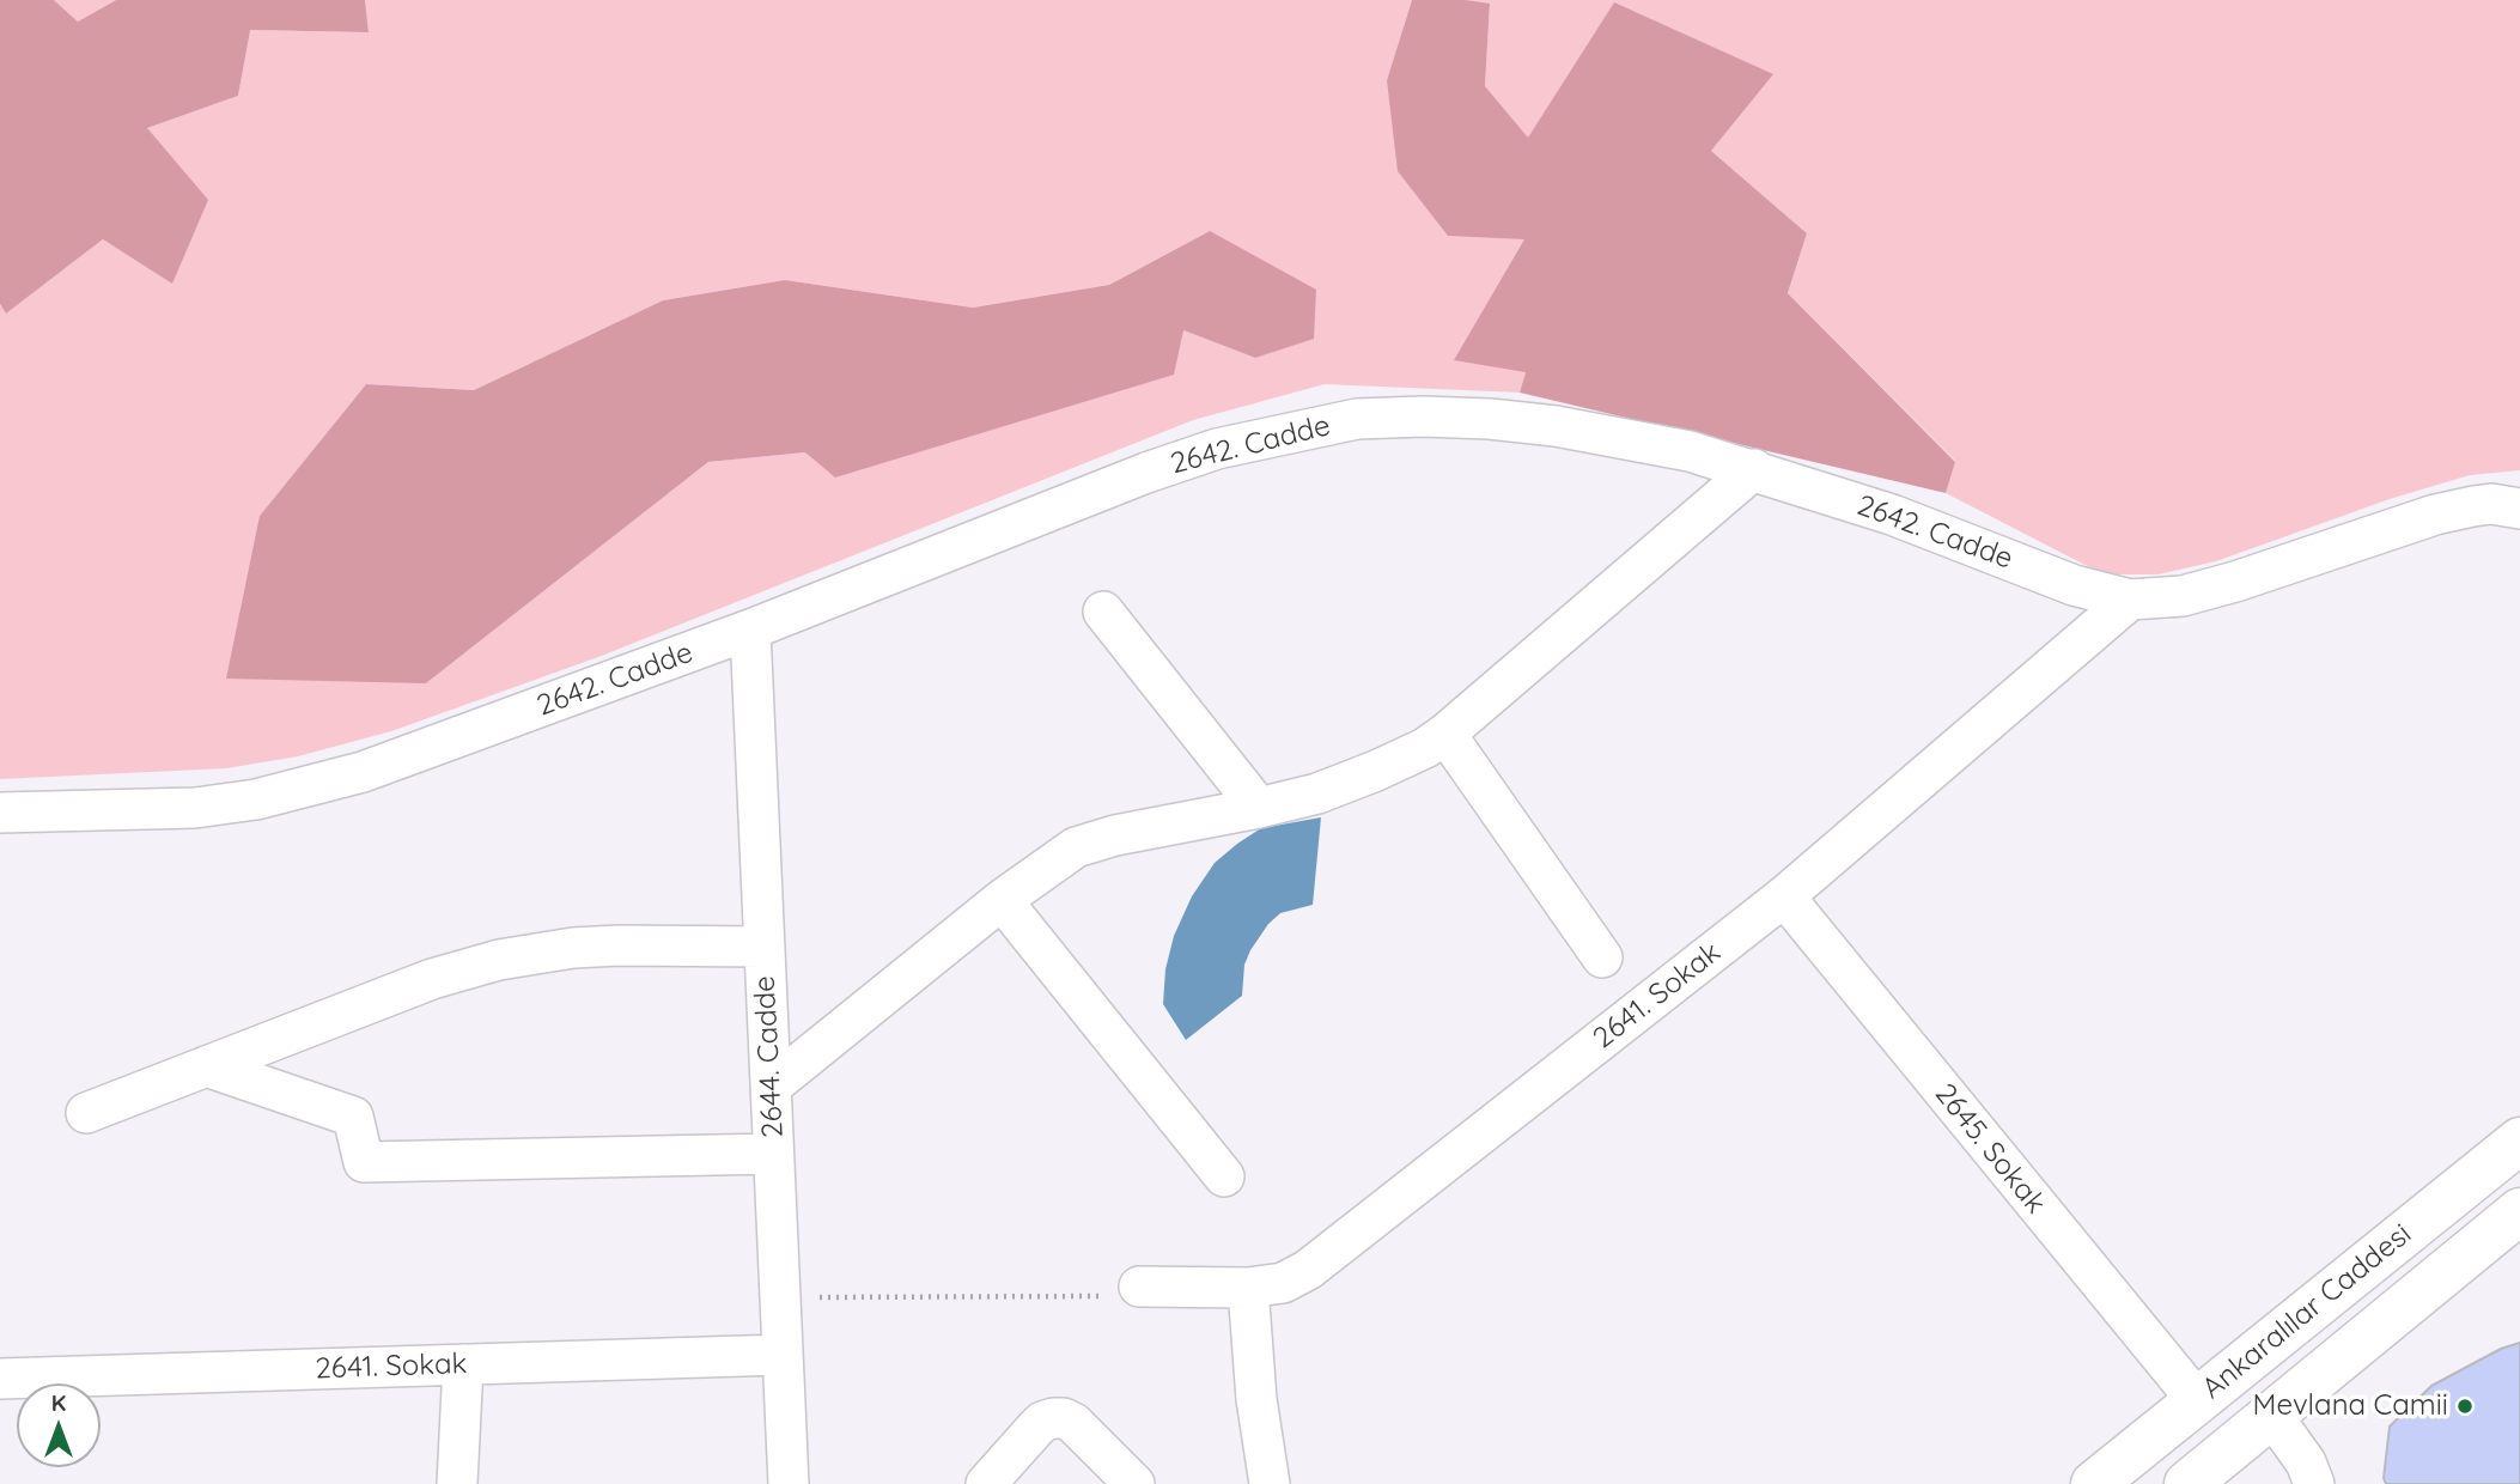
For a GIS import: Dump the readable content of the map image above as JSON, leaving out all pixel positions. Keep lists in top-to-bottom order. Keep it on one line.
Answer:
{"streets":{"main road":["Ankaralılar Caddesi"],"street":["2642. Cadde","2641. Sokak","2644. Cadde","2645. Sokak"]},"crossings":[["2642. Cadde","2641. Sokak"],["2642. Cadde","2644. Cadde"],["2641. Sokak","2644. Cadde"],["2641. Sokak","2645. Sokak"],["2645. Sokak","Ankaralılar Caddesi"]],"places":["Mevlana Camii"],"north":"top"}
